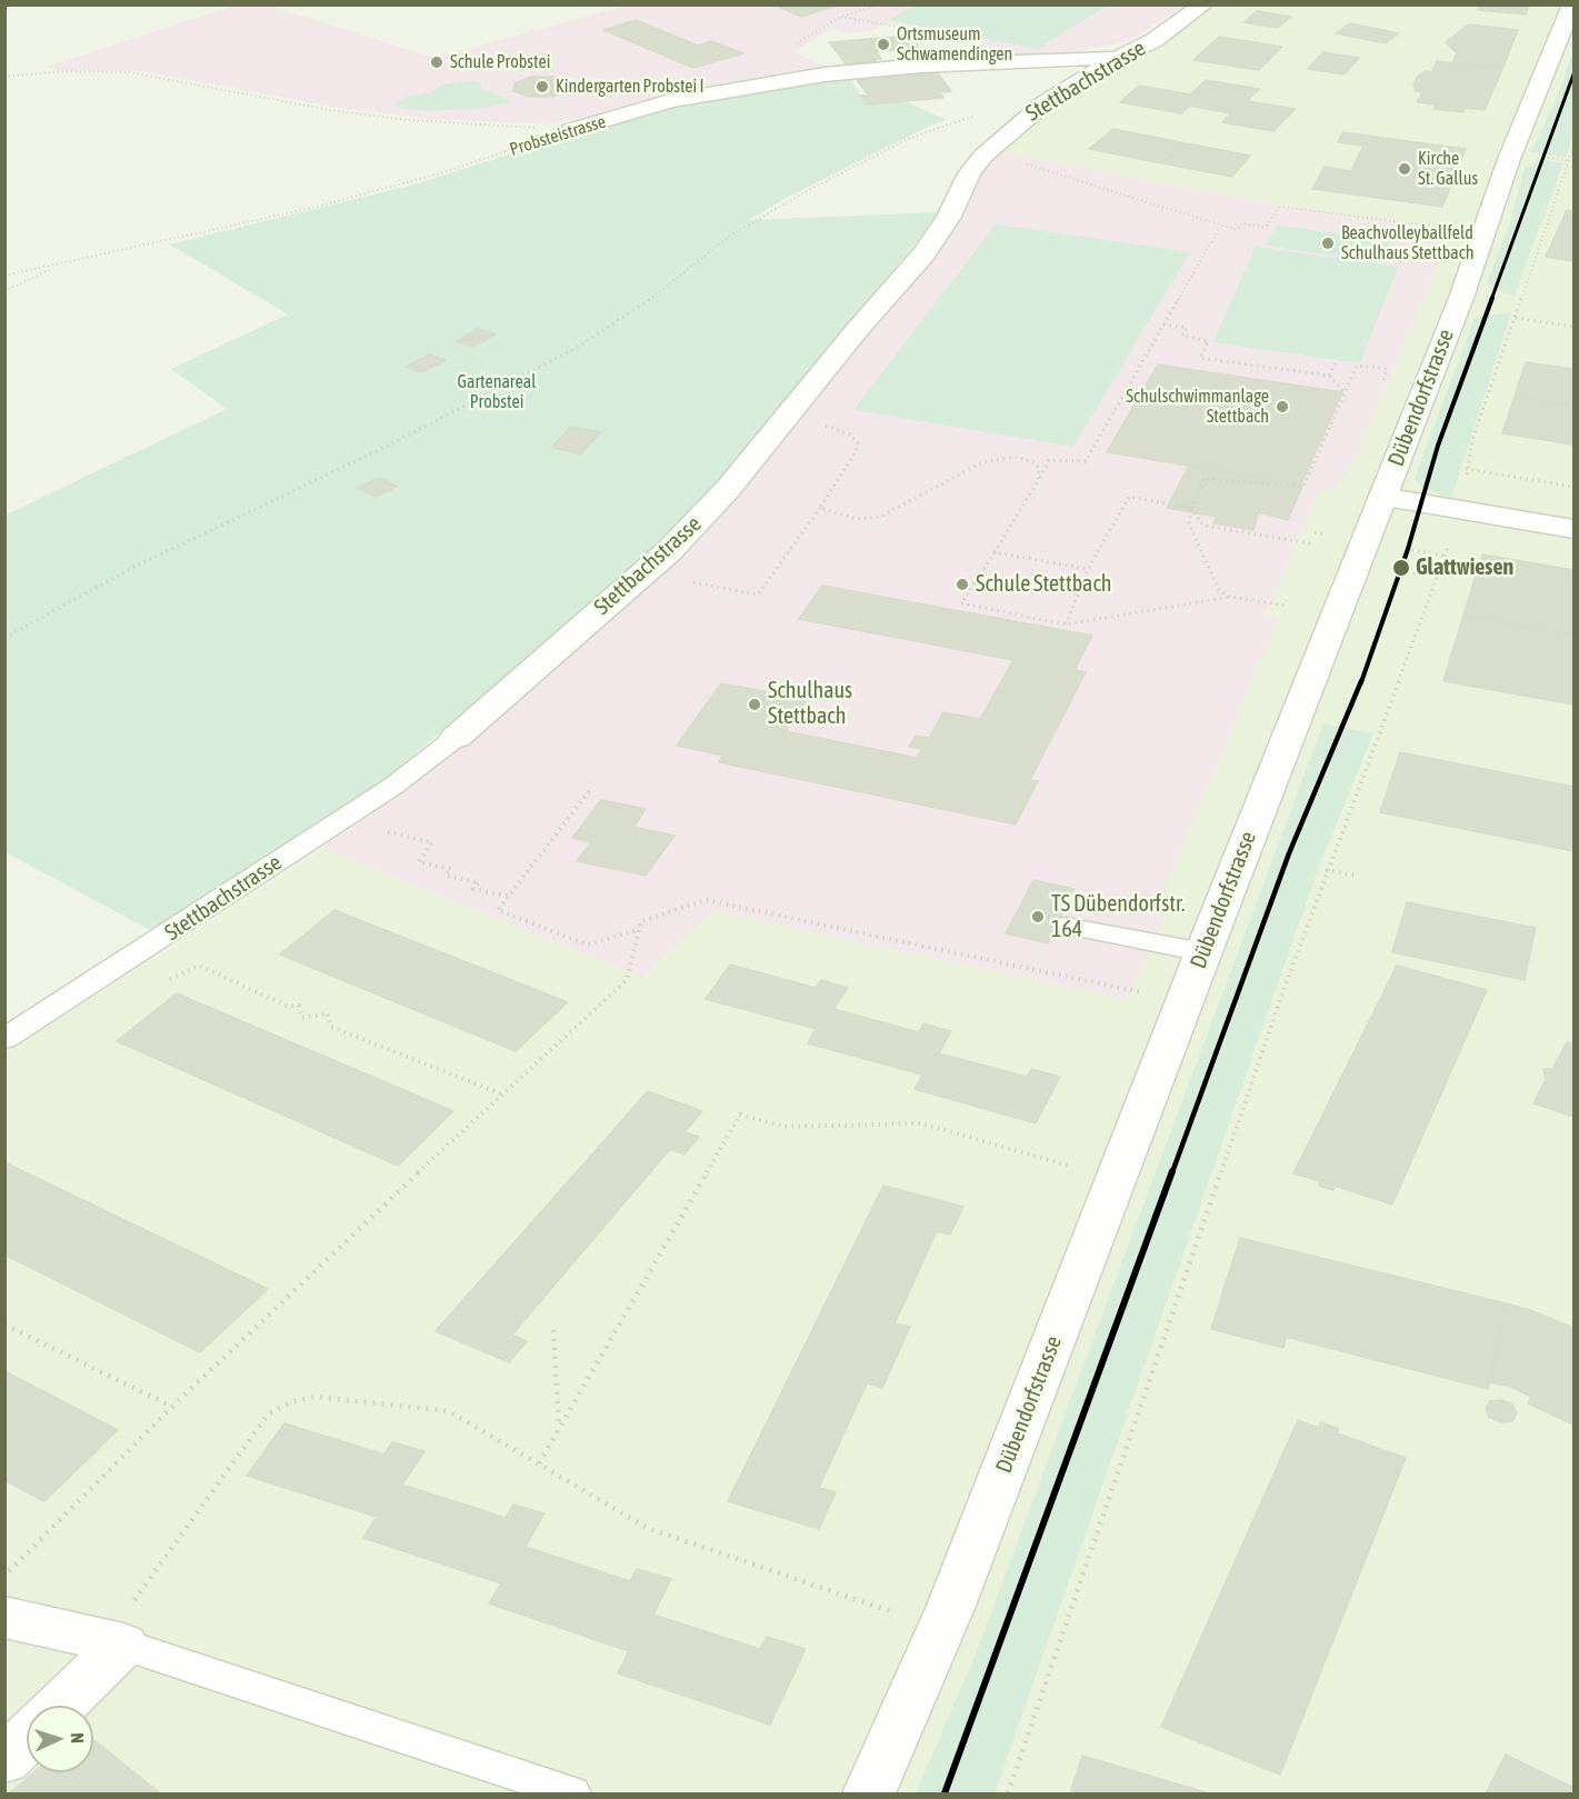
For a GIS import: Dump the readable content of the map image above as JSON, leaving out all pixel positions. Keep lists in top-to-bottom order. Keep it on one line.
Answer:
{"streets":{"street":["Stettbachstrasse","Probsteistrasse","Dübendorfstrasse"]},"crossings":[["Stettbachstrasse","Probsteistrasse"]],"parks":["Gartenareal Probstei"],"places":["Ortsmuseum Schwamendingen","Schule Probstei","Kindergarten Probstei I","Kirche St. Gallus","Beachvolleyballfeld Schulhaus Stettbach","Schulschwimmanlage Stettbach","Glattwiesen","Schule Stettbach","Schulhaus Stettbach","TS Dübendorfstr. 164"],"north":"right"}
